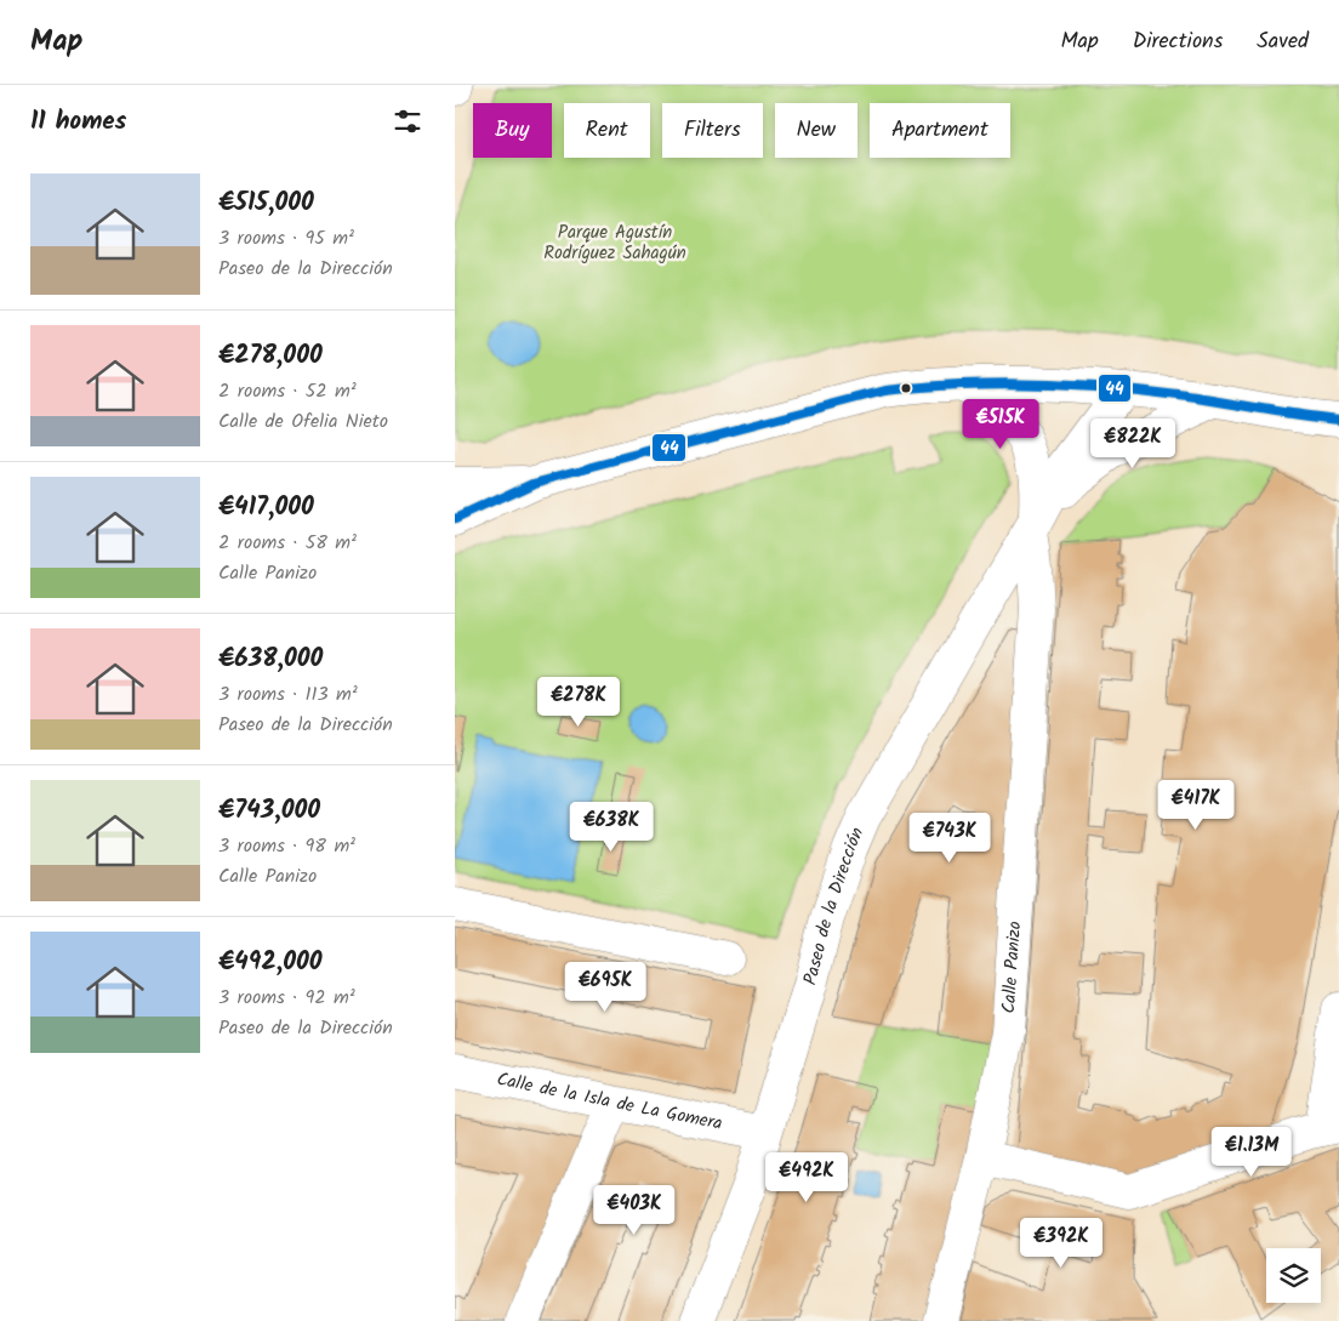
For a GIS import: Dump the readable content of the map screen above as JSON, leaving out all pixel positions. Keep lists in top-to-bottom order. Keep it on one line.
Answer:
{"streets":{"street":["Paseo de la Dirección","Calle Panizo","Calle de la Isla de La Gomera"]},"crossings":[["Paseo de la Dirección","Calle Panizo"],["Paseo de la Dirección","Calle de la Isla de La Gomera"]],"parks":["Parque Agustín Rodríguez Sahagún"],"lines":["transit line 44"],"page":{"header":"Map","nav":["Map","Directions","Saved"],"heading":"11 homes","chip":["Buy","Rent","Filters","New","Apartment"],"list":[{"name":"€515,000","note":"3 rooms · 95 m² · Paseo de la Dirección"},{"name":"€278,000","note":"2 rooms · 52 m² · Calle de Ofelia Nieto"},{"name":"€417,000","note":"2 rooms · 58 m² · Calle Panizo"},{"name":"€638,000","note":"3 rooms · 113 m² · Paseo de la Dirección"},{"name":"€743,000","note":"3 rooms · 98 m² · Calle Panizo"},{"name":"€492,000","note":"3 rooms · 92 m² · Paseo de la Dirección"}],"price":["€515K","€822K","€278K","€417K","€638K","€743K","€695K","€1.13M","€492K","€403K","€392K"]}}
